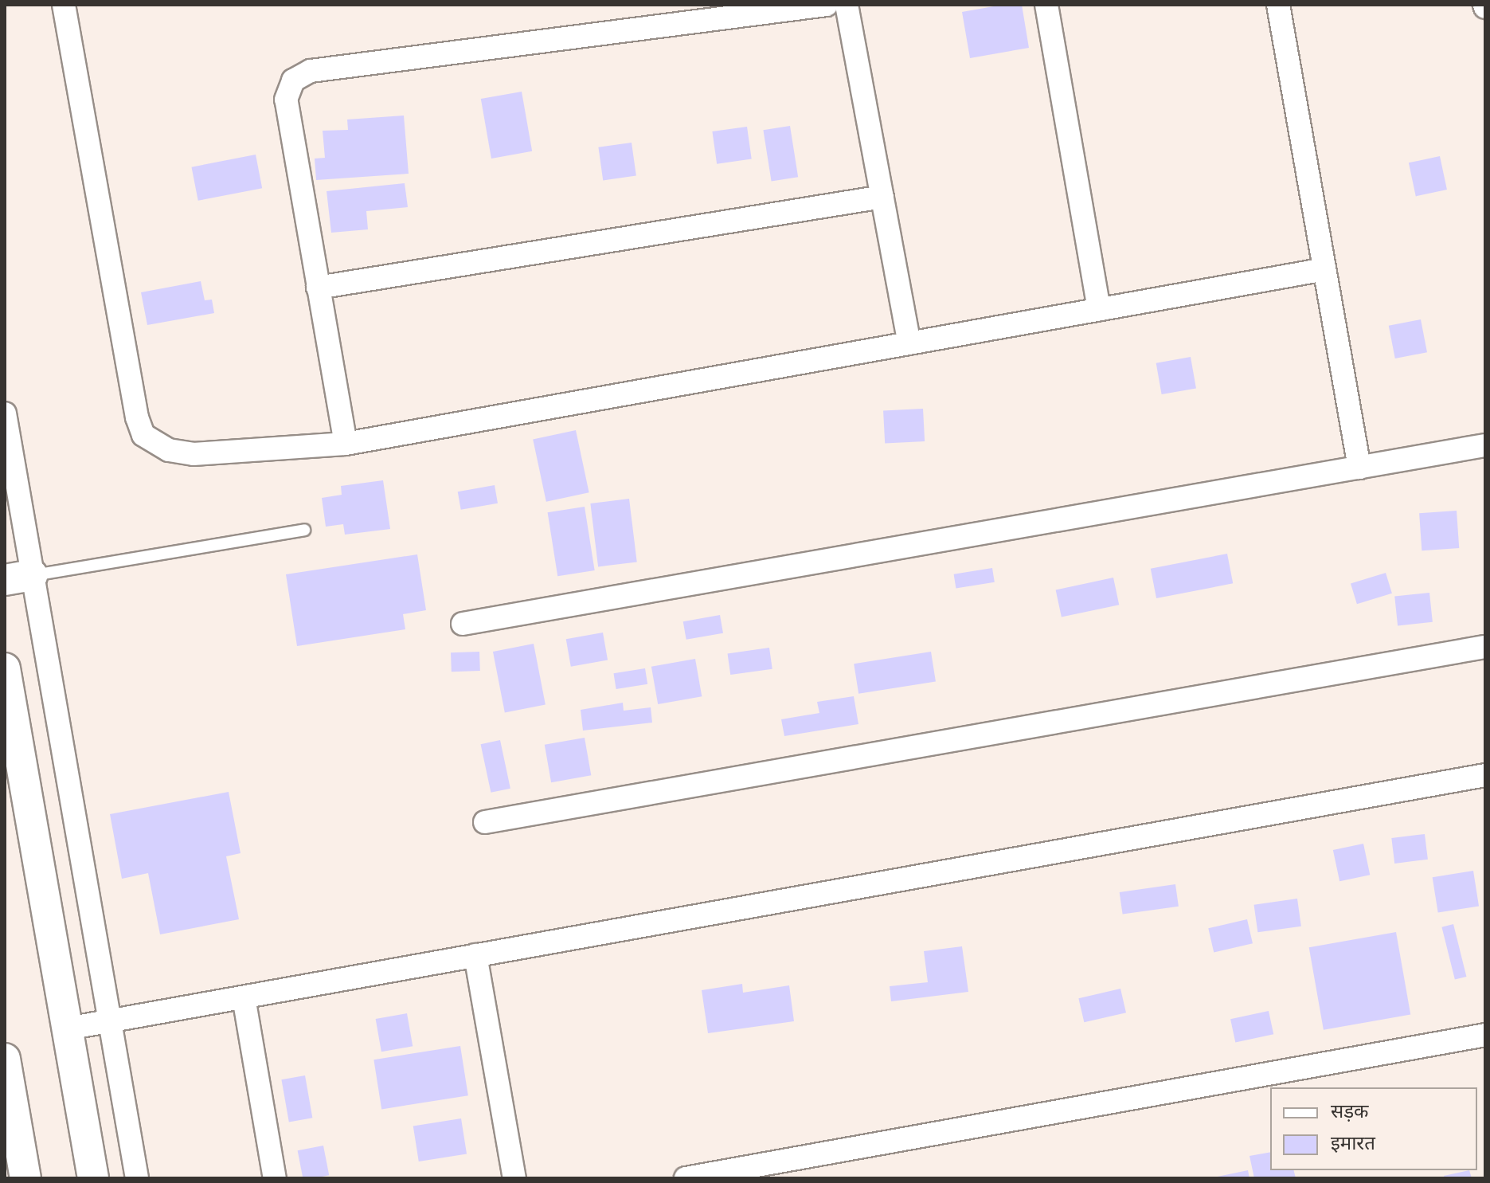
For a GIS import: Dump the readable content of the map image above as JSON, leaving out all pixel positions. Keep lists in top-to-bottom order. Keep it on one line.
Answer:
{"legend":["सड़क","इमारत"]}
